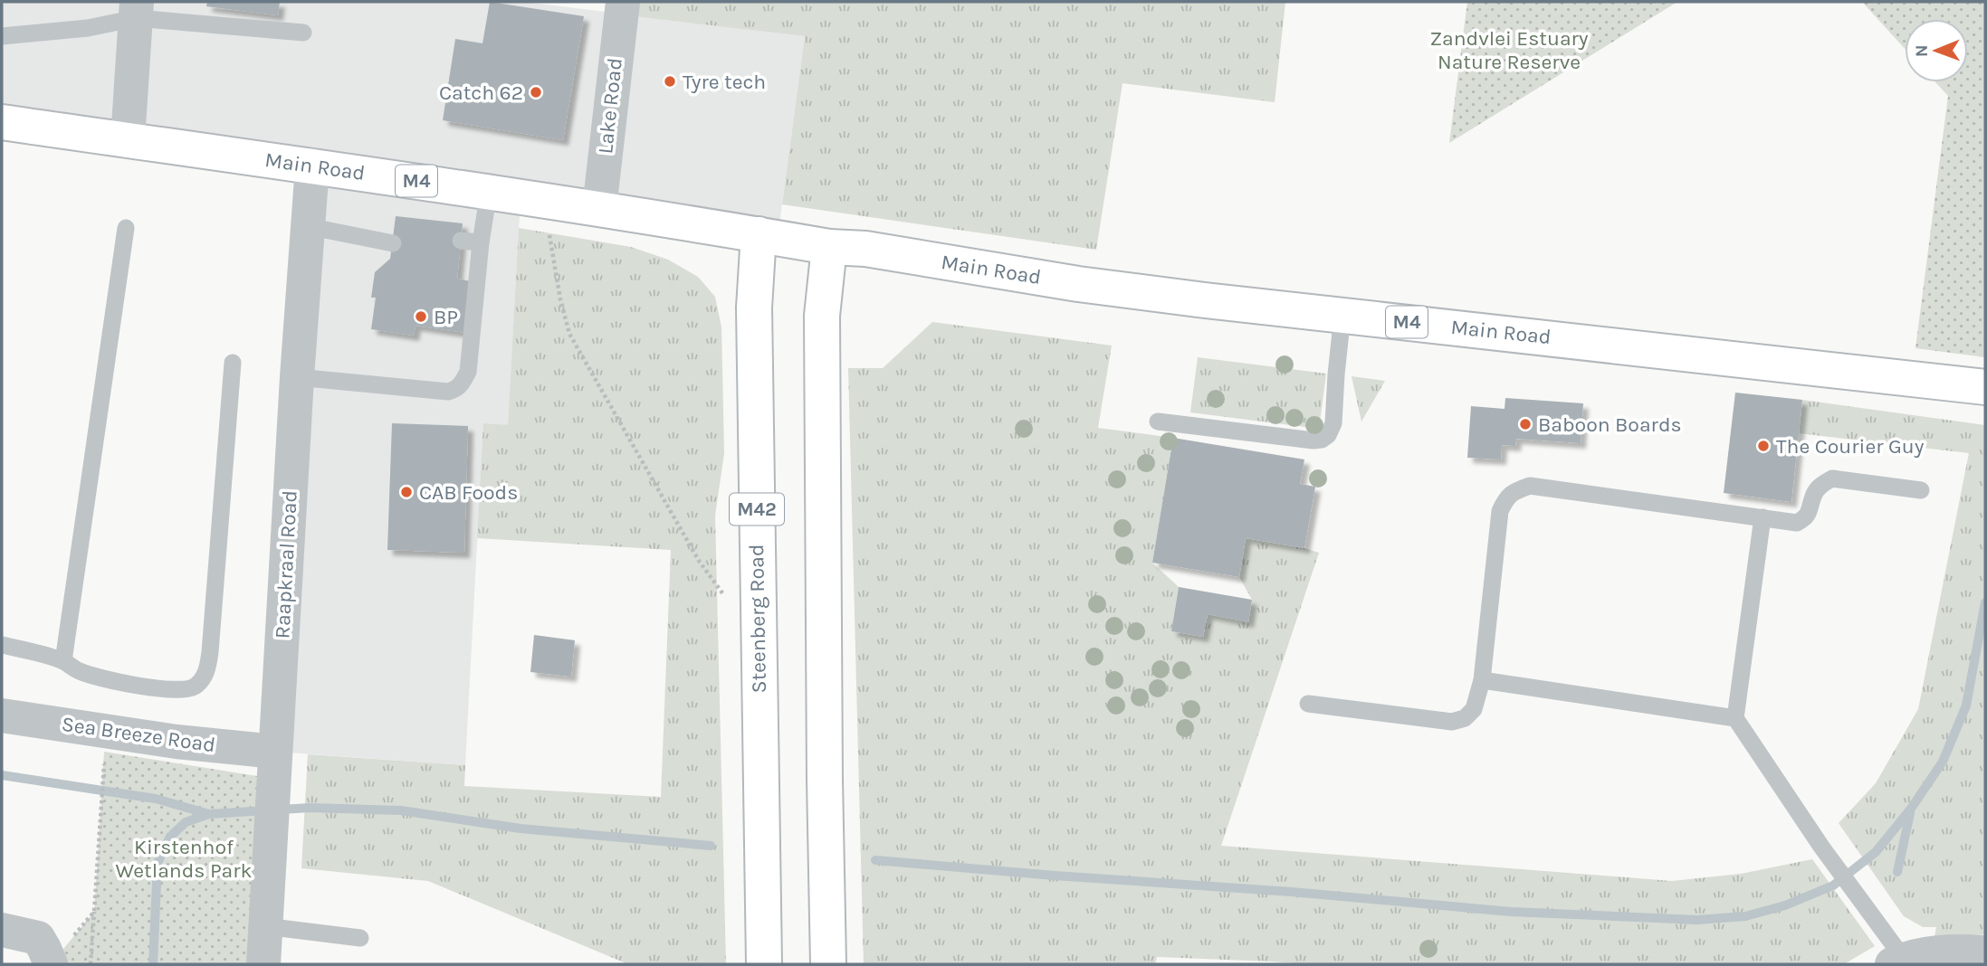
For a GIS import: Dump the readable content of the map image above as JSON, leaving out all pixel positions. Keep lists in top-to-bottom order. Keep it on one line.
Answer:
{"streets":{"main road":["Main Road","M4","M42","Steenberg Road"],"street":["Lake Road","Raapkraal Road","Sea Breeze Road"]},"crossings":[["Lake Road","Main Road"],["Main Road","Raapkraal Road"],["Main Road","Steenberg Road"],["Raapkraal Road","Sea Breeze Road"]],"parks":["Zandvlei Estuary Nature Reserve","Kirstenhof Wetlands Park"],"places":["Tyre tech","Catch 62","BP","Baboon Boards","The Courier Guy","CAB Foods"],"north":"left"}
